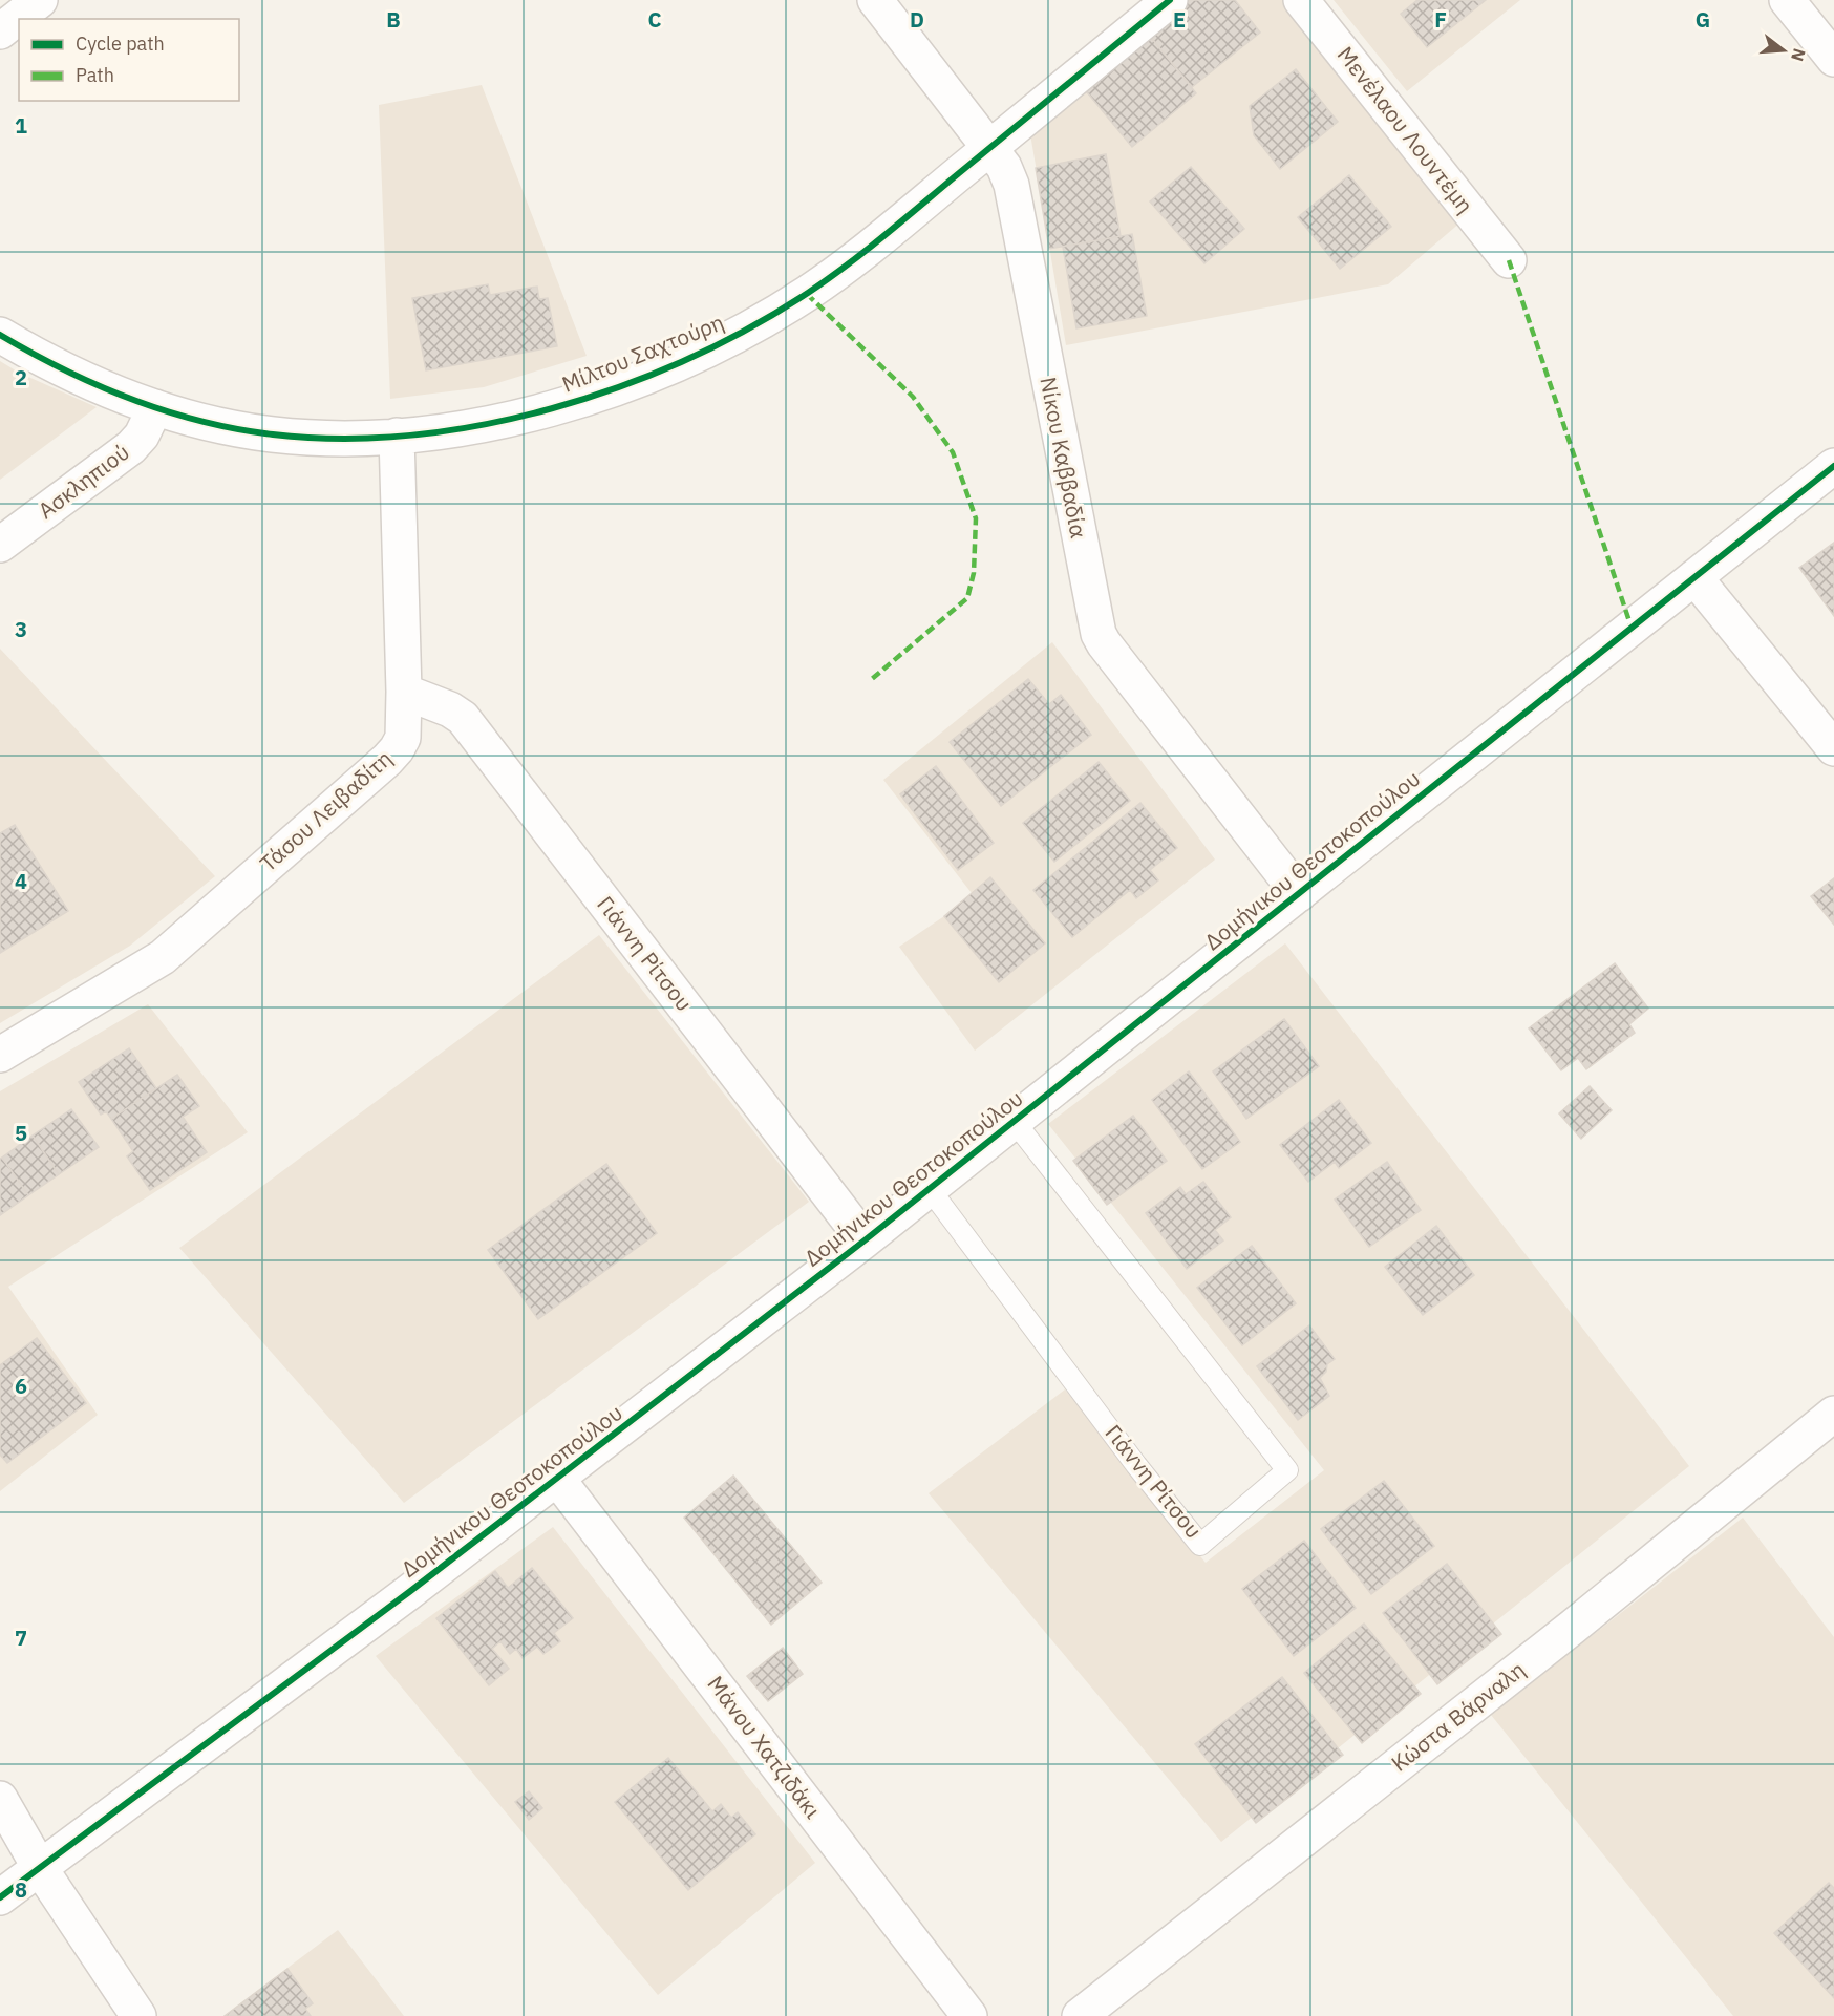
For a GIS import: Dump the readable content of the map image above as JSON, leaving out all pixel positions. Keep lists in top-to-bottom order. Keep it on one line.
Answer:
{"streets":{"street":["Μενέλαου Λουντέμη","Μίλτου Σαχτούρη","Νίκου Καββαδία","Ασκληπιού","Τάσου Λειβαδίτη","Δομήνικου Θεοτοκοπούλου","Γιάννη Ρίτσου","Κώστα Βάρναλη","Μάνου Χατζιδάκι"]},"crossings":[["Μίλτου Σαχτούρη","Νίκου Καββαδία"],["Μίλτου Σαχτούρη","Ασκληπιού"],["Μίλτου Σαχτούρη","Τάσου Λειβαδίτη"],["Νίκου Καββαδία","Δομήνικου Θεοτοκοπούλου"],["Τάσου Λειβαδίτη","Γιάννη Ρίτσου"],["Δομήνικου Θεοτοκοπούλου","Γιάννη Ρίτσου"],["Δομήνικου Θεοτοκοπούλου","Μάνου Χατζιδάκι"]],"legend":["Cycle path","Path"],"north":"right","grid":{"columns":["B","C","D","E","F","G"],"rows":["1","2","3","4","5","6","7","8"]}}
